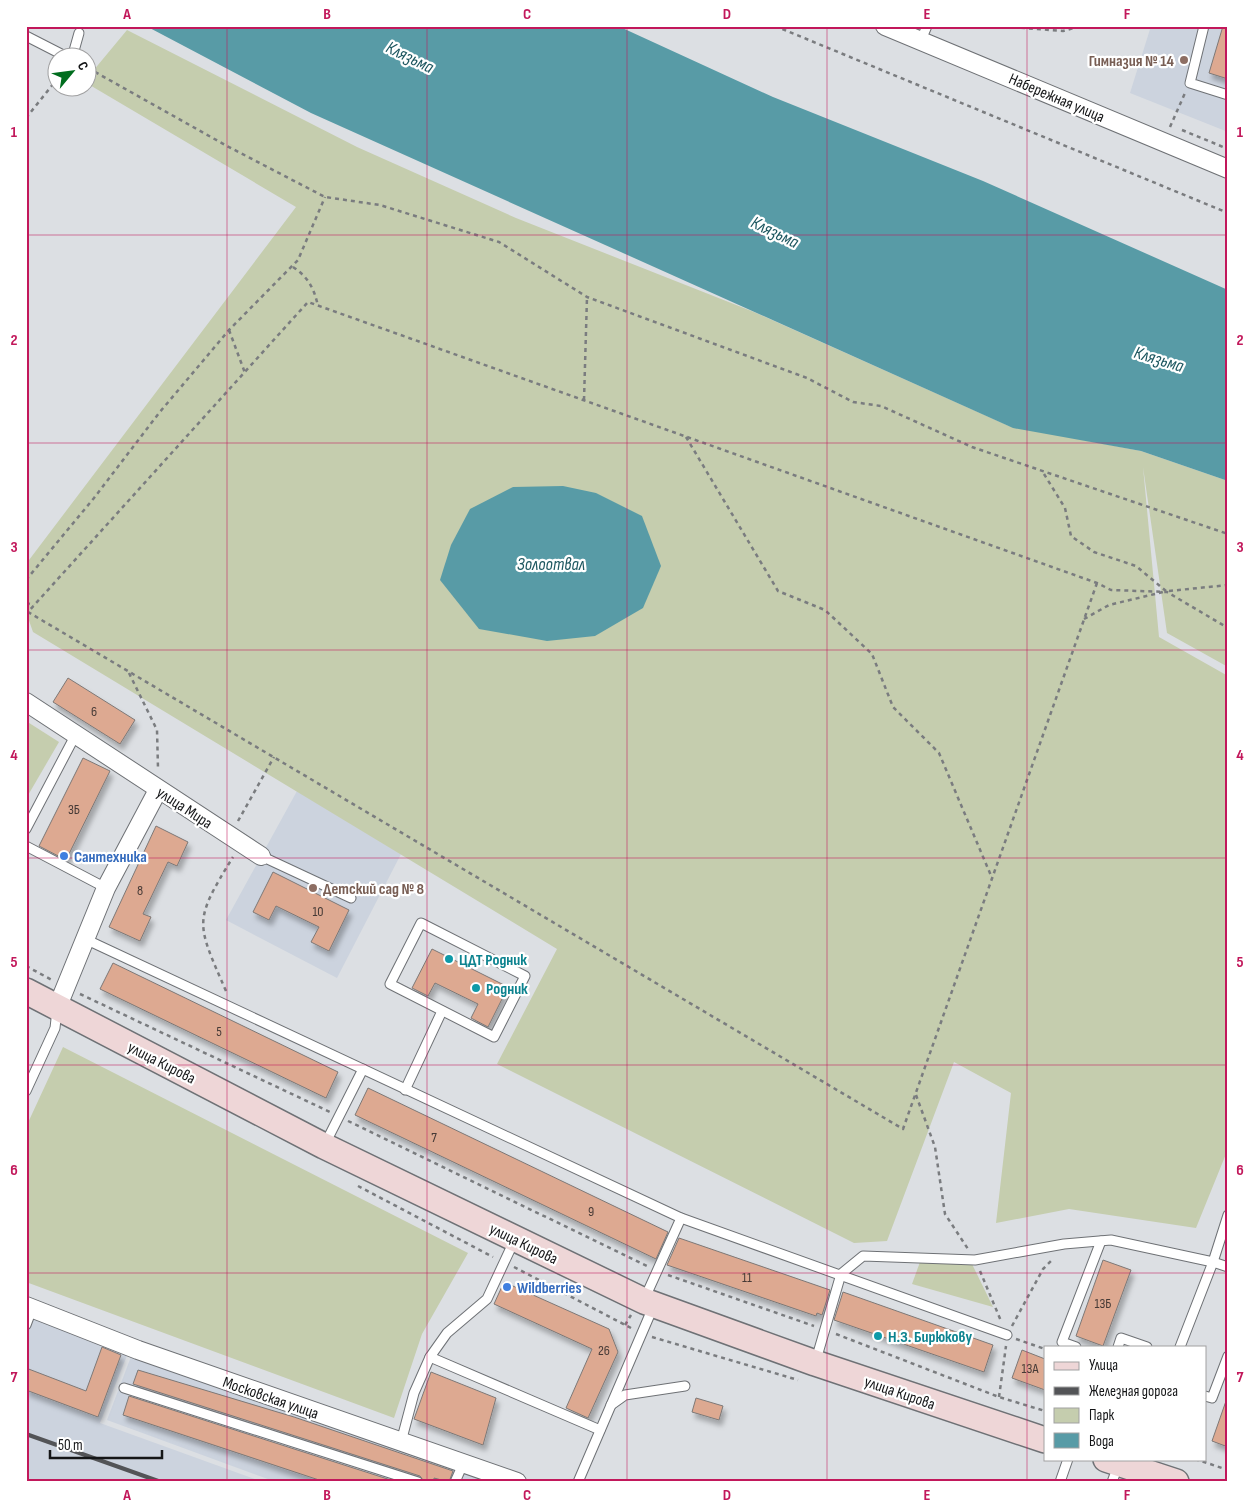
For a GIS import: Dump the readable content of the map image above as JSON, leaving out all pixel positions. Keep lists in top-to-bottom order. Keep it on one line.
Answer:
{"streets":{"street":["Набережная улица","улица Мира","улица Кирова","Московская улица"]},"water":["Клязьма","Золоотвал"],"places":["Гимназия № 14","Сантехника","Детский сад № 8","ЦДТ Родник","Родник","Wildberries","Н.З. Бирюкову"],"house_numbers":["6","3Б","8","10","5","7","9","11","13Б","26","13А"],"legend":["Улица","Железная дорога","Парк","Вода"],"scale_bar":"50 m","north":"top right","grid":{"columns":["A","B","C","D","E","F"],"rows":["1","2","3","4","5","6","7"]}}
